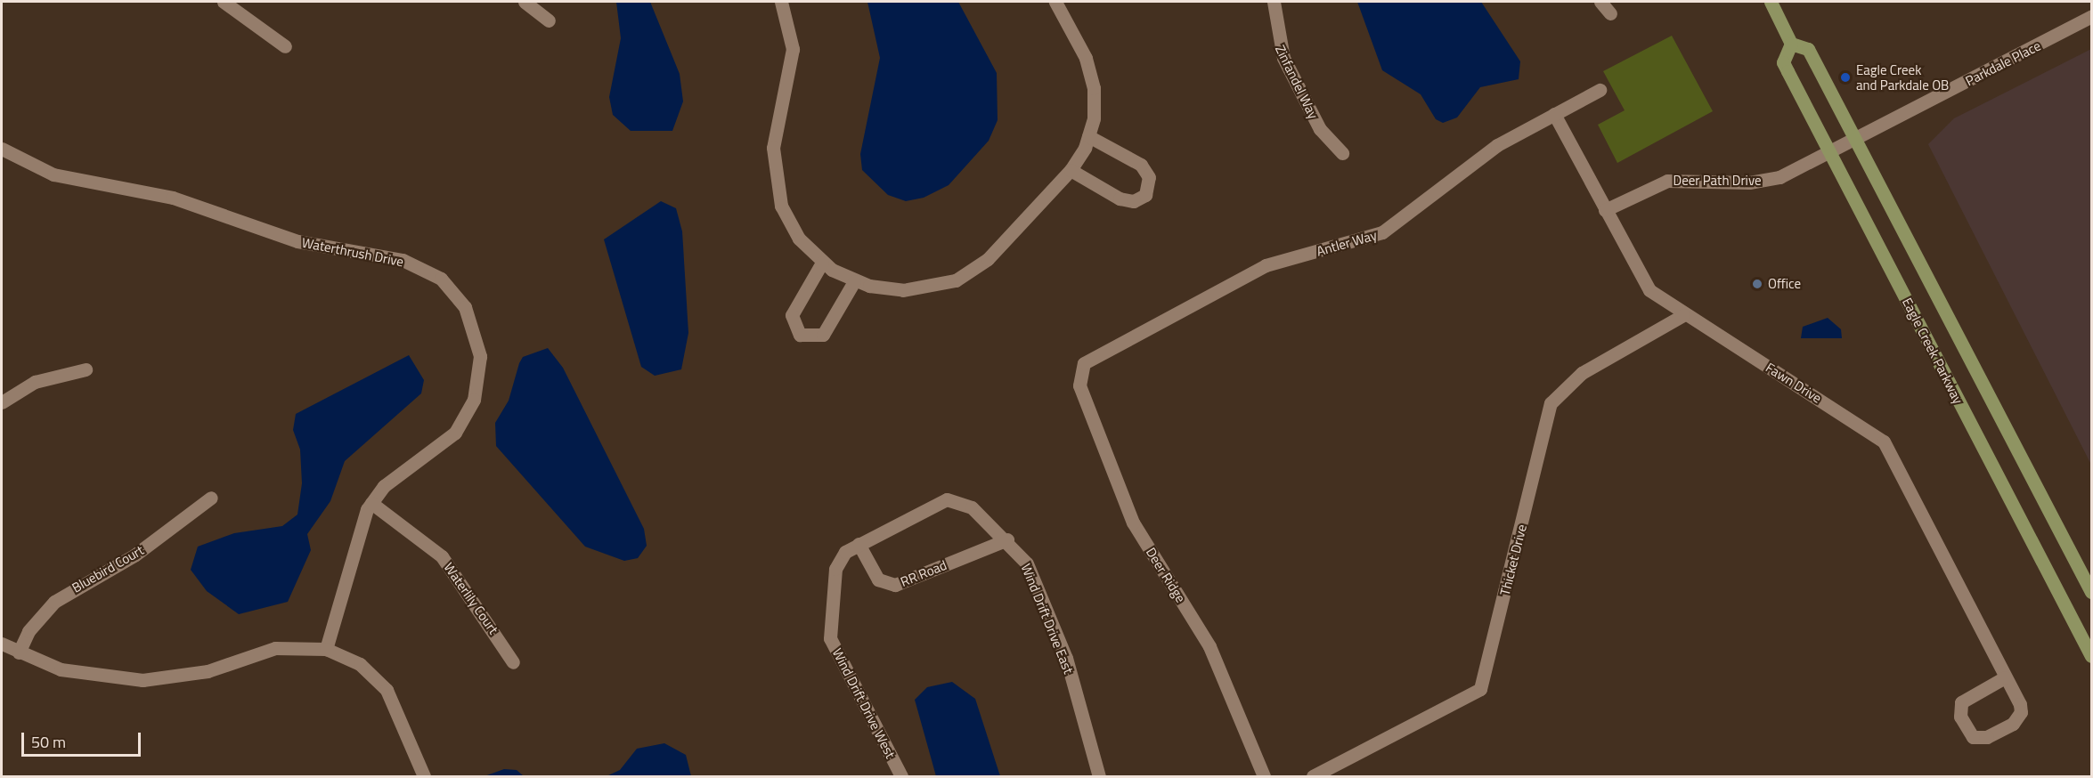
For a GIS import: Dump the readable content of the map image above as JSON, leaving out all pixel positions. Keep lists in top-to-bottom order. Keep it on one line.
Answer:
{"streets":{"main road":["Eagle Creek Parkway"],"street":["Parkdale Place","Zinfandel Way","Deer Path Drive","Antler Way","Waterthrush Drive","Fawn Drive","Thicket Drive","Bluebird Court","RR Road","Deer Ridge","Waterlily Court","Wind Drift Drive East","Wind Drift Drive West"]},"crossings":[["Parkdale Place","Deer Path Drive"],["Parkdale Place","Eagle Creek Parkway"],["Deer Path Drive","Eagle Creek Parkway"],["Deer Path Drive","Fawn Drive"],["Antler Way","Fawn Drive"],["Antler Way","Deer Ridge"],["Waterthrush Drive","Waterlily Court"],["Fawn Drive","Thicket Drive"],["RR Road","Wind Drift Drive East"],["RR Road","Wind Drift Drive West"],["Wind Drift Drive East","Wind Drift Drive West"]],"places":["Eagle Creek and Parkdale OB","Office"],"scale_bar":"50 m"}
